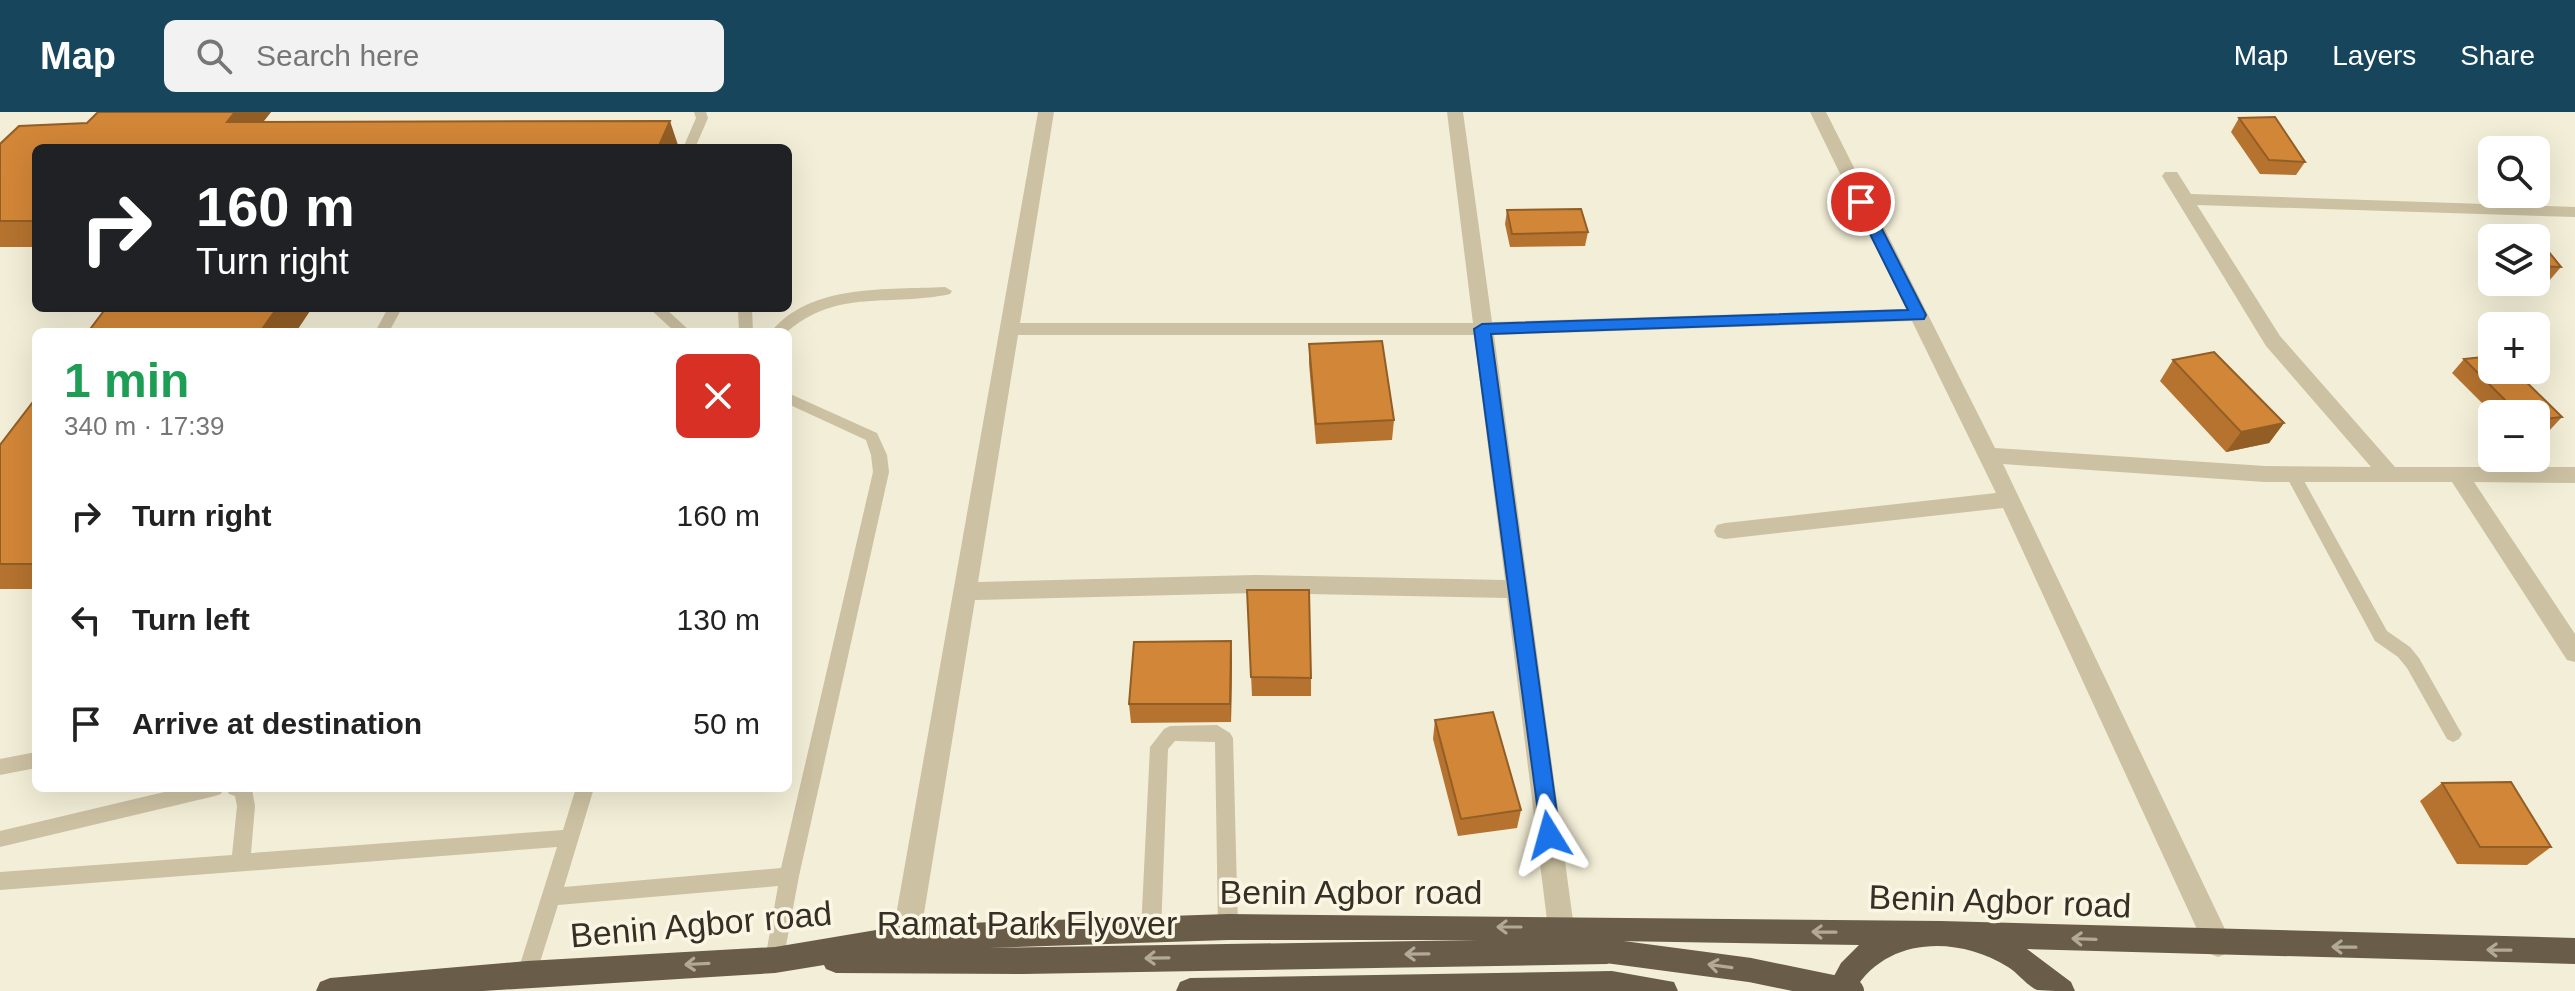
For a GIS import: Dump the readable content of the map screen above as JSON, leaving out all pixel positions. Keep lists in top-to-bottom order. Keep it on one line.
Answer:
{"streets":{"highway":["Benin Agbor road","Ramat Park Flyover"]},"crossings":[["Benin Agbor road","Ramat Park Flyover"]],"one_way":["Benin Agbor road"],"page":{"header":"Map","search":"Search here","nav":["Map","Layers","Share"],"map_buttons":["+","−"],"turn":["160 m","Turn right"],"heading":["1 min","340 m · 17:39"],"list":[{"name":"Turn right","value":"160 m"},{"name":"Turn left","value":"130 m"},{"name":"Arrive at destination","value":"50 m"}]}}
